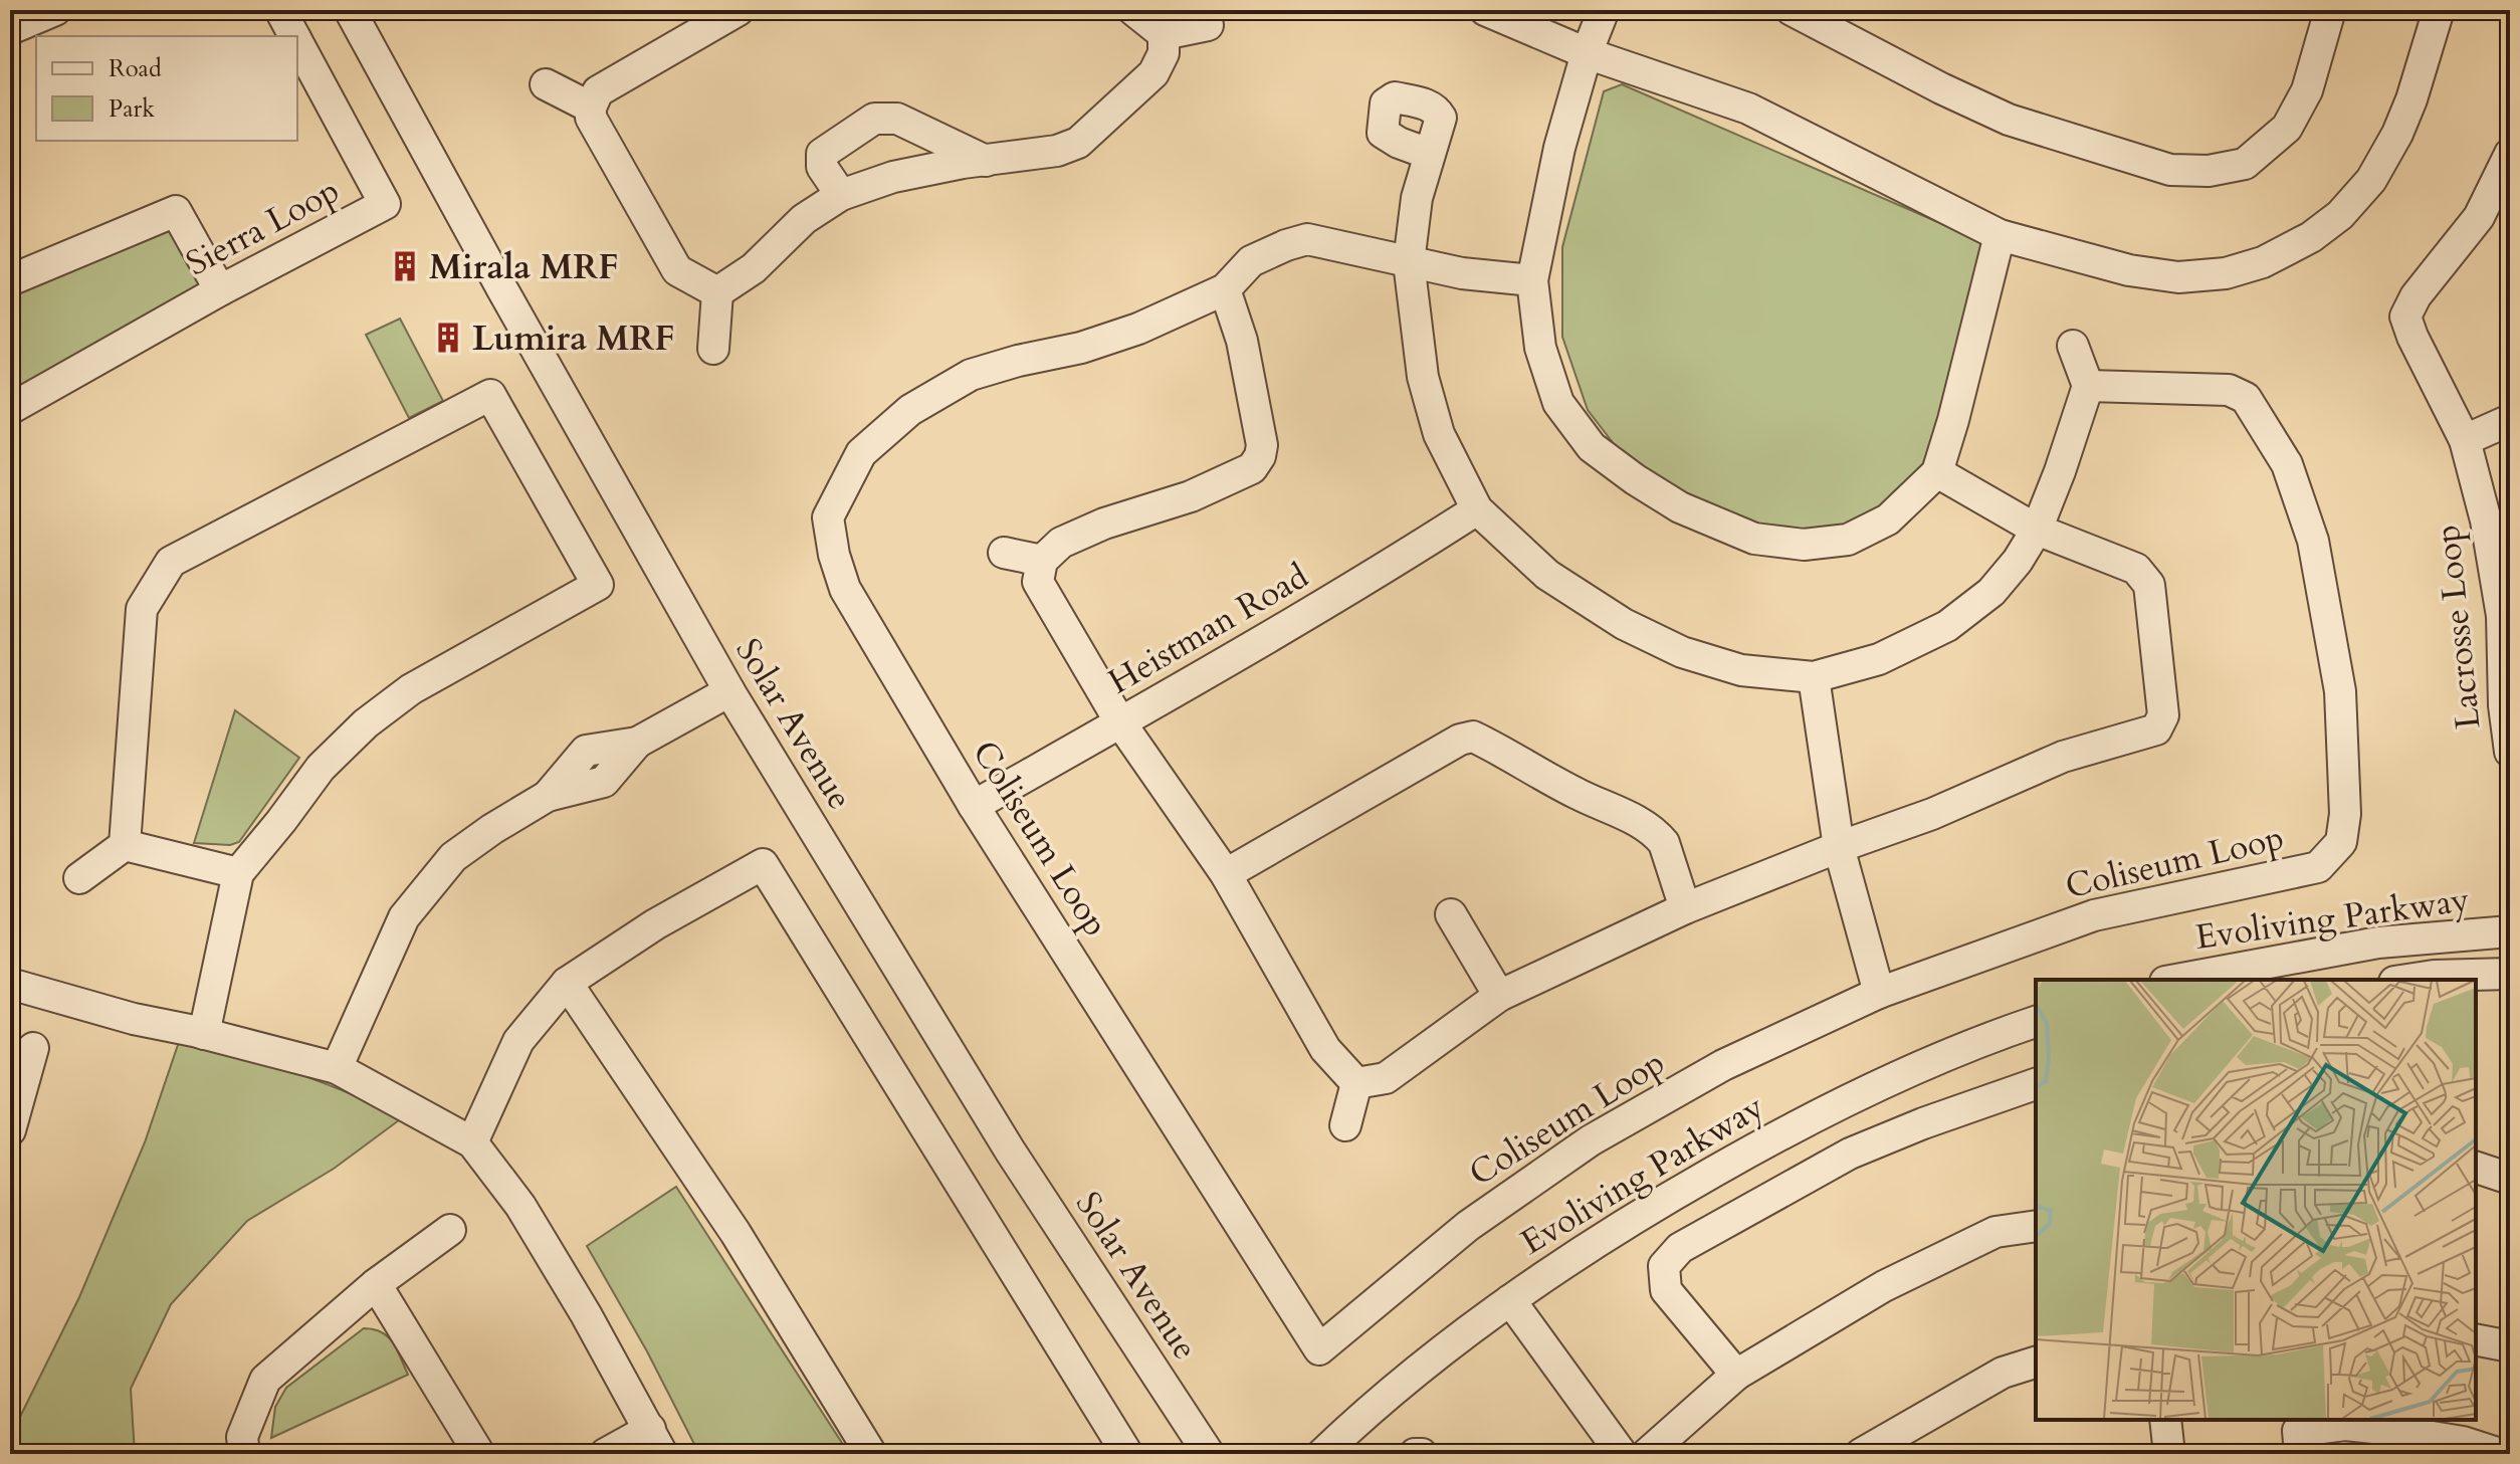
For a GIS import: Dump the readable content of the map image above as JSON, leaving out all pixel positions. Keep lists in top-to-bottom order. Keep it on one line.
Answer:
{"streets":{"street":["Sierra Loop","Lacrosse Loop","Heistman Road","Solar Avenue","Coliseum Loop","Evoliving Parkway"]},"crossings":[["Heistman Road","Coliseum Loop"]],"places":{"building":["Mirala MRF","Lumira MRF"]},"legend":["Road","Park"]}
